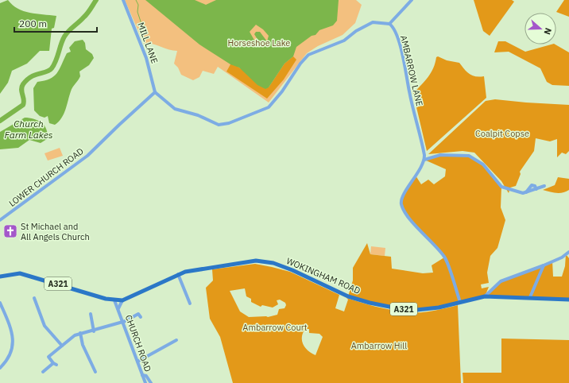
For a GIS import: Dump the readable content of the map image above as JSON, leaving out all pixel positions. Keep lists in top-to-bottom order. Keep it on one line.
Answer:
{"streets":{"main road":["WOKINGHAM ROAD","A321"],"street":["MILL LANE","AMBARROW LANE","LOWER CHURCH ROAD","CHURCH ROAD"]},"crossings":[["MILL LANE","LOWER CHURCH ROAD"],["WOKINGHAM ROAD","A321"],["WOKINGHAM ROAD","CHURCH ROAD"],["A321","CHURCH ROAD"]],"water":["Church Farm Lakes"],"parks":["Horseshoe Lake","Coalpit Copse","Ambarrow Court","Ambarrow Hill"],"places":{"church":["St Michael and All Angels Church"]},"scale_bar":"200 m","north":"right"}
